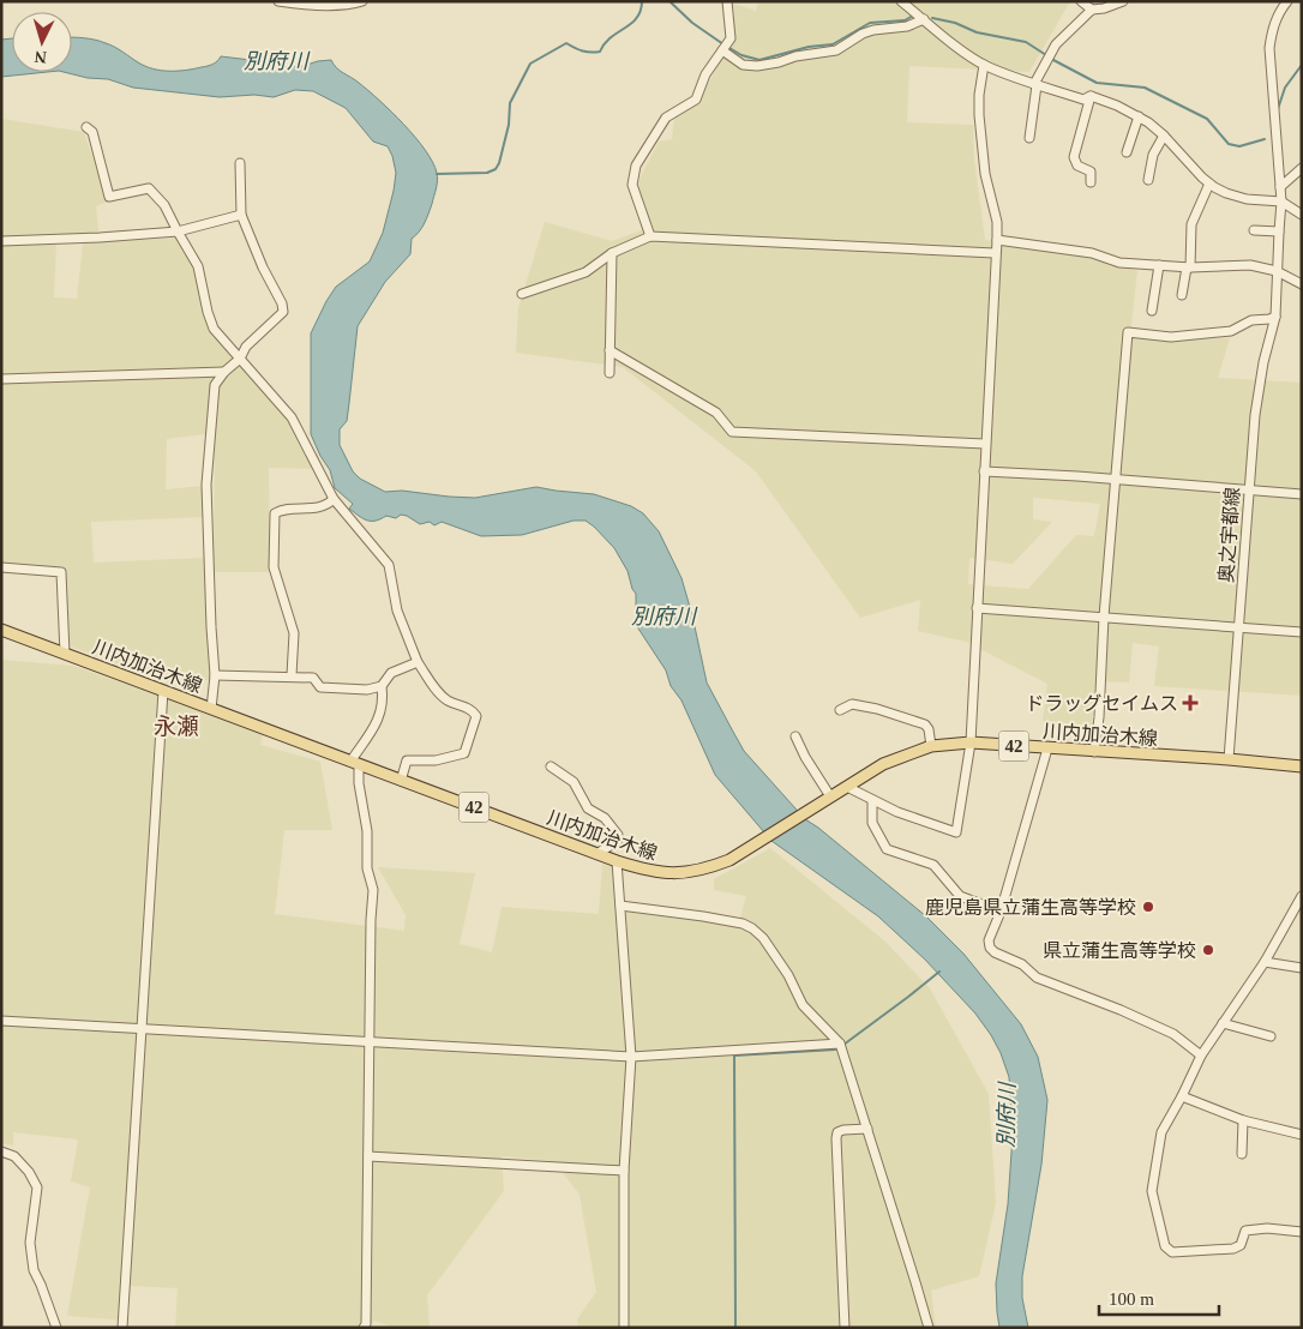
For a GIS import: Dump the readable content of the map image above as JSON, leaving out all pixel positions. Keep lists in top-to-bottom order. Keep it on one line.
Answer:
{"streets":{"main road":["川内加治木線","42"],"street":["奥之宇都線"]},"crossings":[["奥之宇都線","川内加治木線"]],"districts":["永瀬"],"water":["別府川"],"places":{"health":["ドラッグセイムス"],"other":["鹿児島県立蒲生高等学校","県立蒲生高等学校"]},"scale_bar":"100 m","north":"bottom"}
